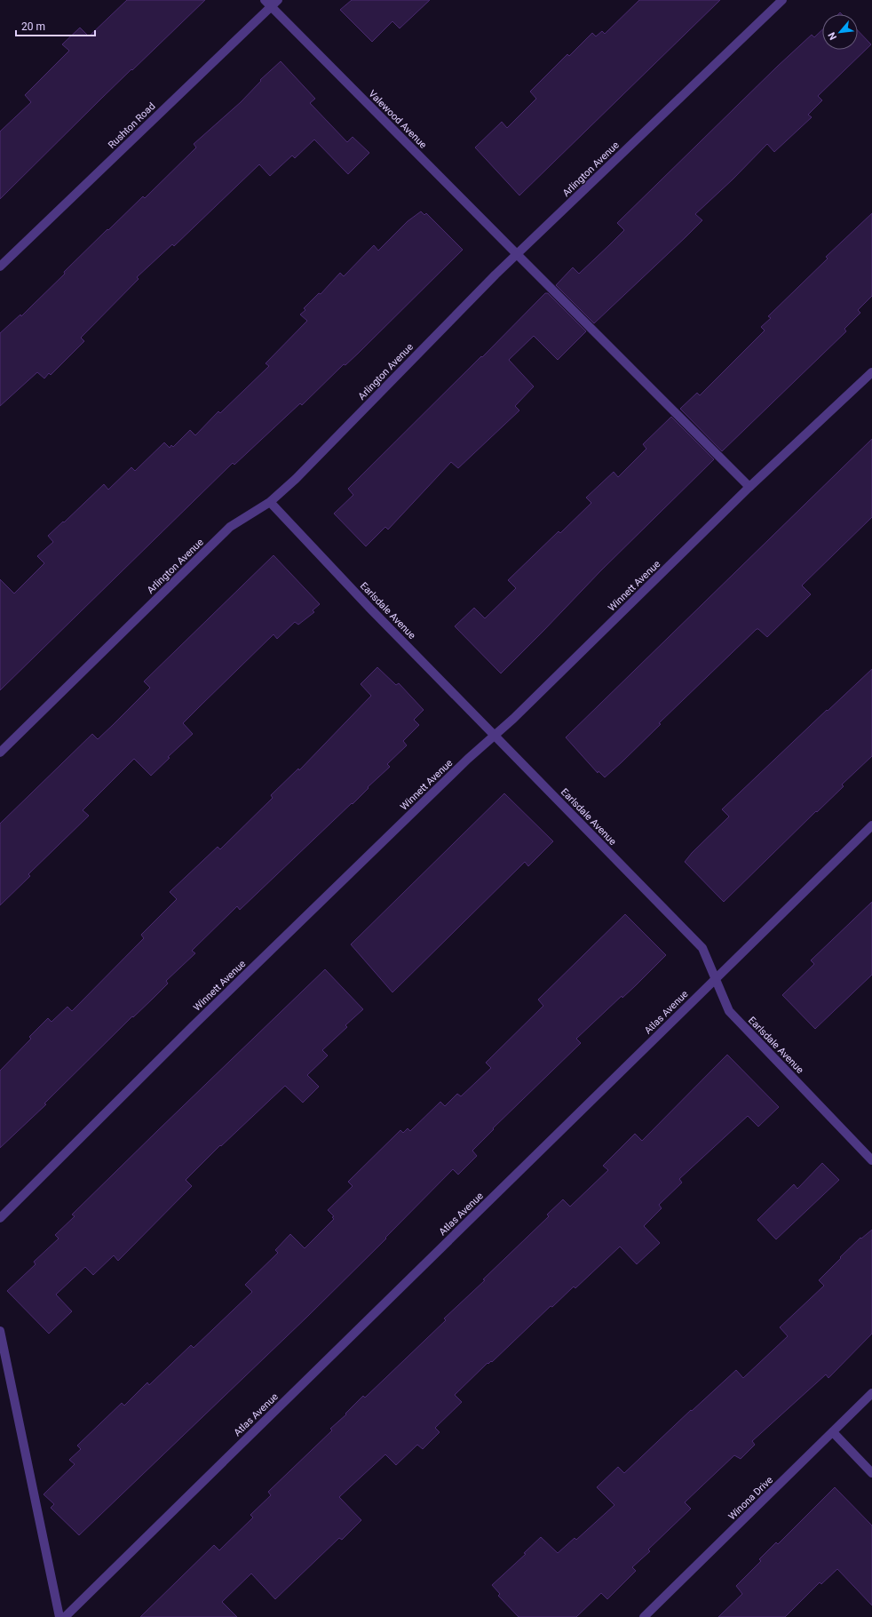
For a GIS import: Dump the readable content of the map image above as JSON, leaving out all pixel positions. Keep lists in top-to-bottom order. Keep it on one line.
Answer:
{"streets":{"street":["Valewood Avenue","Rushton Road","Arlington Avenue","Winnett Avenue","Earlsdale Avenue","Atlas Avenue","Winona Drive"]},"crossings":[["Valewood Avenue","Rushton Road"],["Valewood Avenue","Arlington Avenue"],["Valewood Avenue","Winnett Avenue"],["Arlington Avenue","Earlsdale Avenue"],["Winnett Avenue","Earlsdale Avenue"],["Earlsdale Avenue","Atlas Avenue"]],"scale_bar":"20 m","north":"bottom left"}
